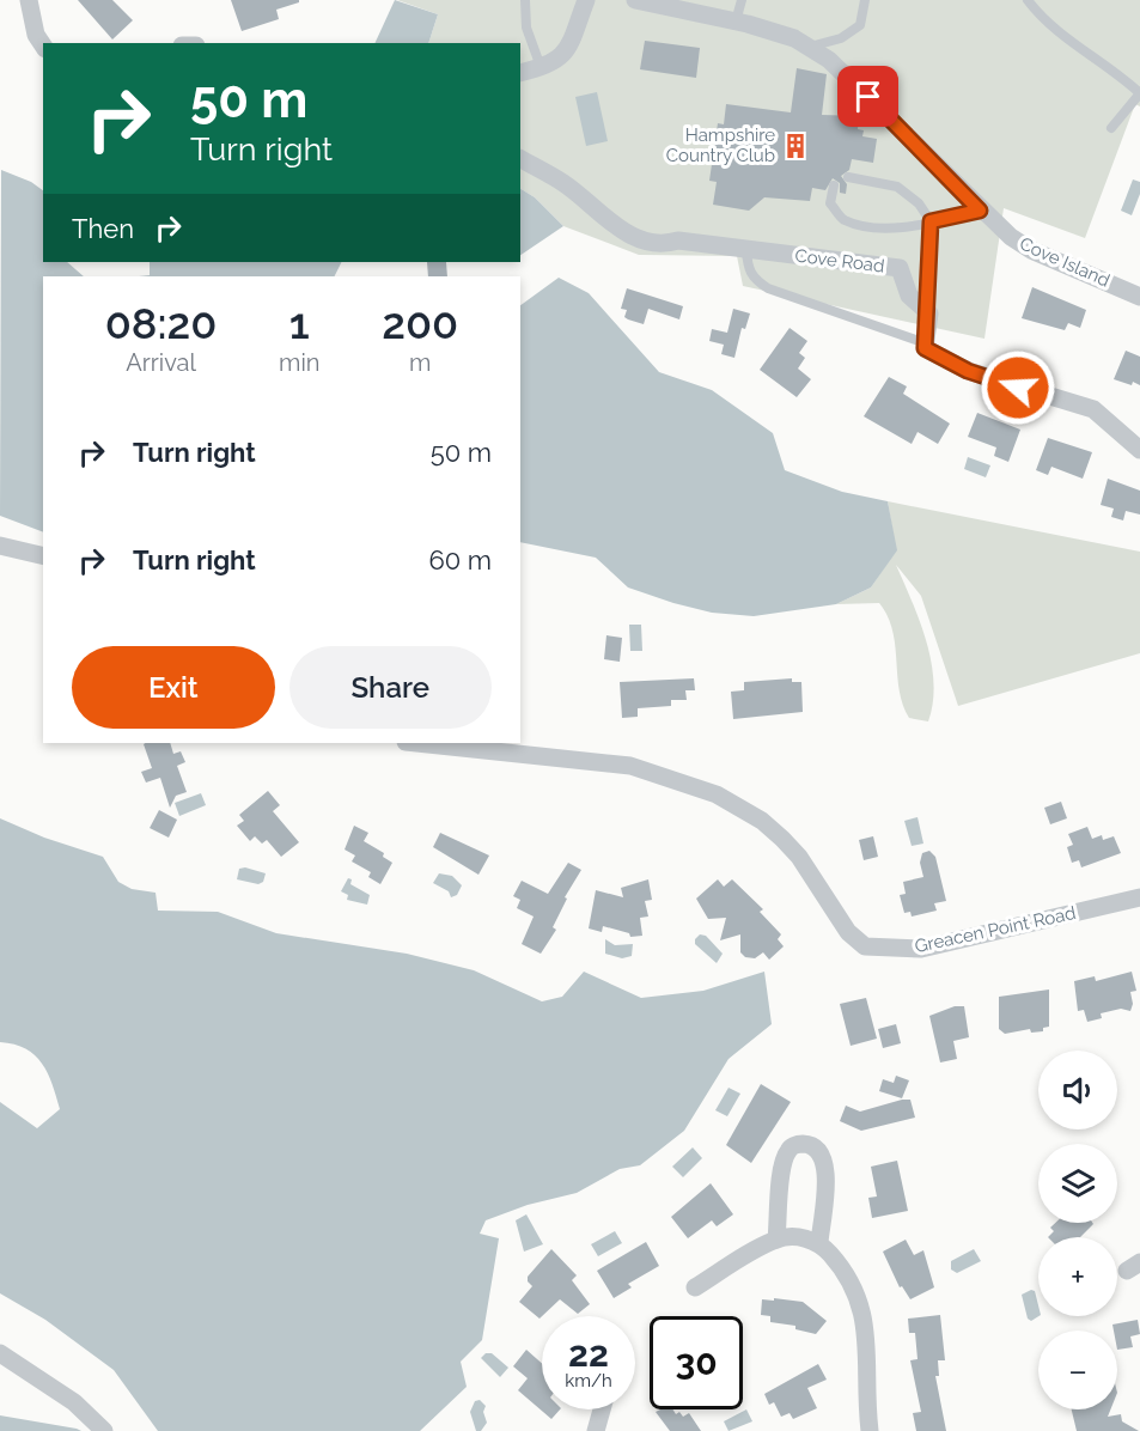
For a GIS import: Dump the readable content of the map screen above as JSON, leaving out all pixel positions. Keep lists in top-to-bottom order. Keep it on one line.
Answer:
{"streets":{"street":["Cove Road","Cove Island","Greacen Point Road"]},"places":{"building":["Hampshire Country Club"]},"page":{"turn":["50 m","Turn right"],"then":"Then","eta":["08:20","Arrival","1","min","200","m"],"list":[{"name":"Turn right","value":"50 m"},{"name":"Turn right","value":"60 m"}],"buttons":["Exit","Share"],"map_buttons":["+","−"],"speed":"22 km/h","limit":"30"}}
